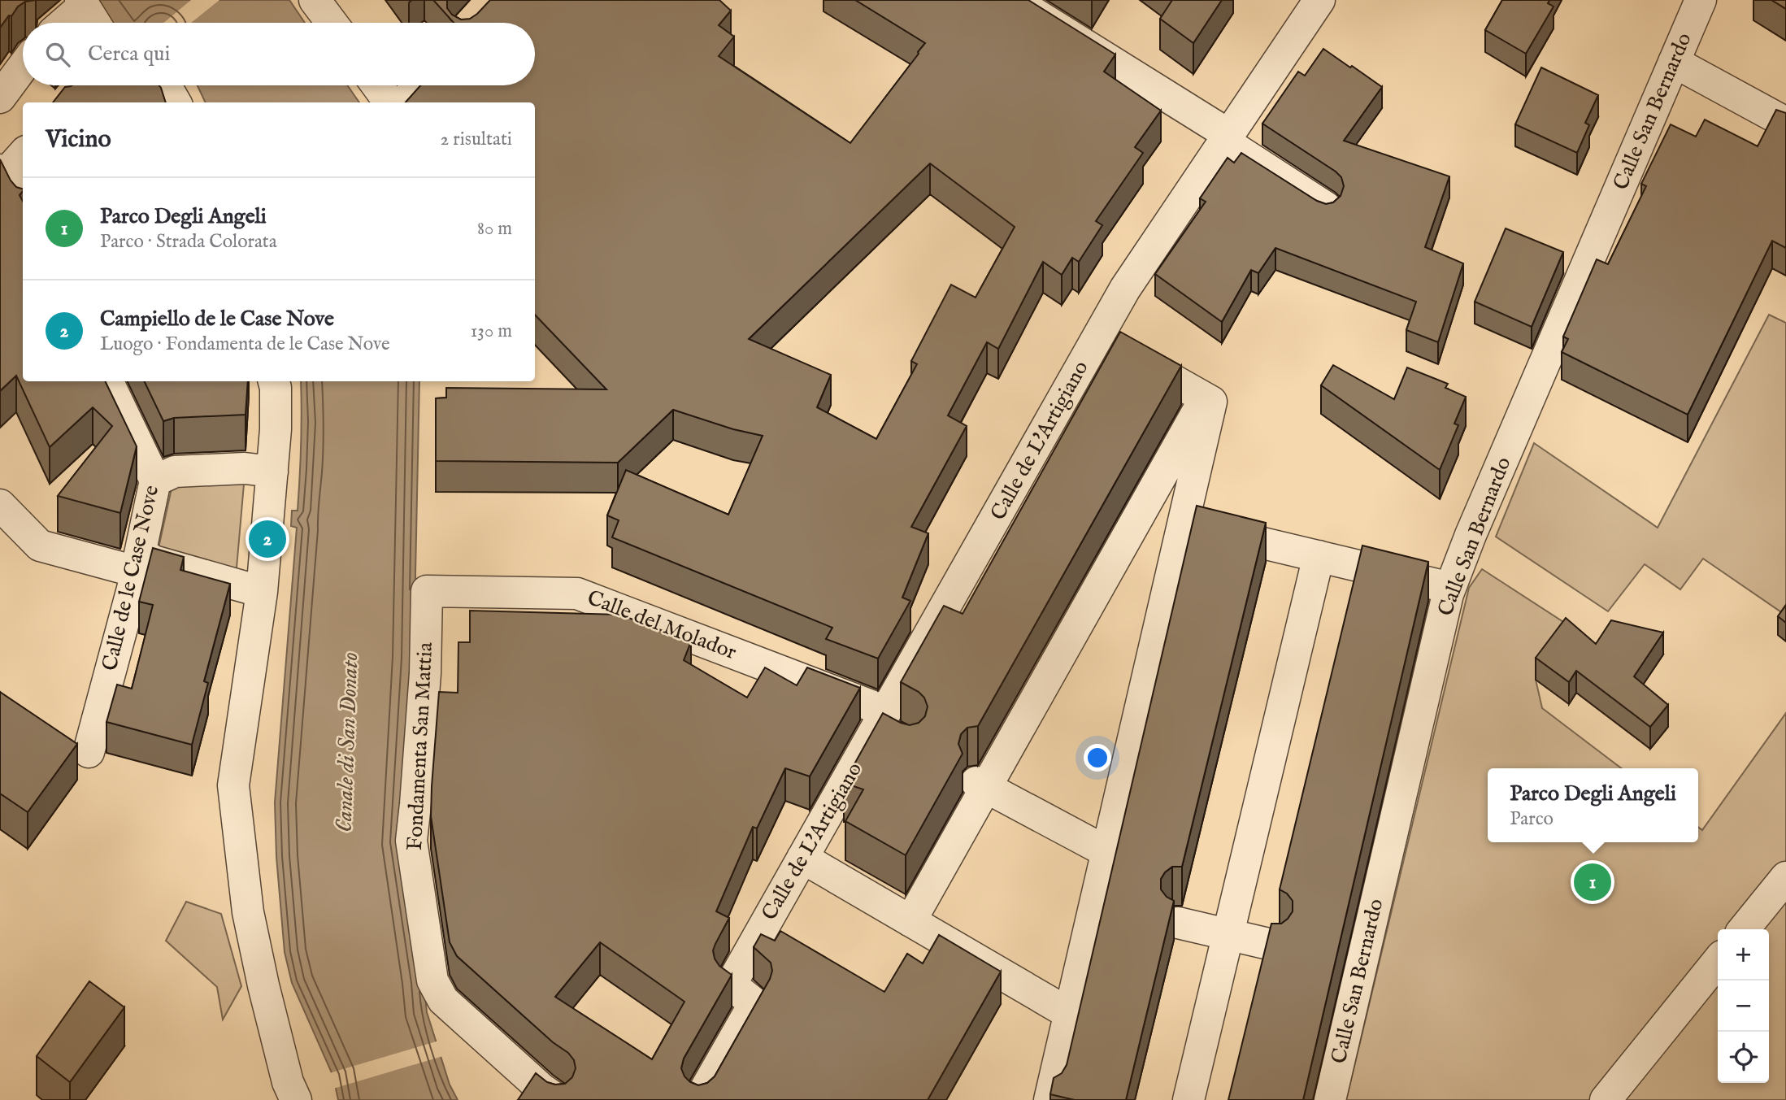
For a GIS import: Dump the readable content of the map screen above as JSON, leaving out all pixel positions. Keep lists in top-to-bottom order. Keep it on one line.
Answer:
{"streets":{"street":["Calle San Bernardo","Calle de L'Artigiano","Calle de le Case Nove","Calle del Molador","Fondamenta San Mattia"]},"crossings":[["Calle de L'Artigiano","Calle del Molador"],["Calle del Molador","Fondamenta San Mattia"]],"water":["Canale di San Donato"],"page":{"search":"Cerca qui","heading":["Vicino","2 risultati"],"list":[{"mark":"1","name":"Parco Degli Angeli","note":"Parco · Strada Colorata","value":"80 m"},{"mark":"2","name":"Campiello de le Case Nove","note":"Luogo · Fondamenta de le Case Nove","value":"130 m"}],"pins":["2","1"],"popup":["Parco Degli Angeli","Parco"],"map_buttons":["+","−"]}}
